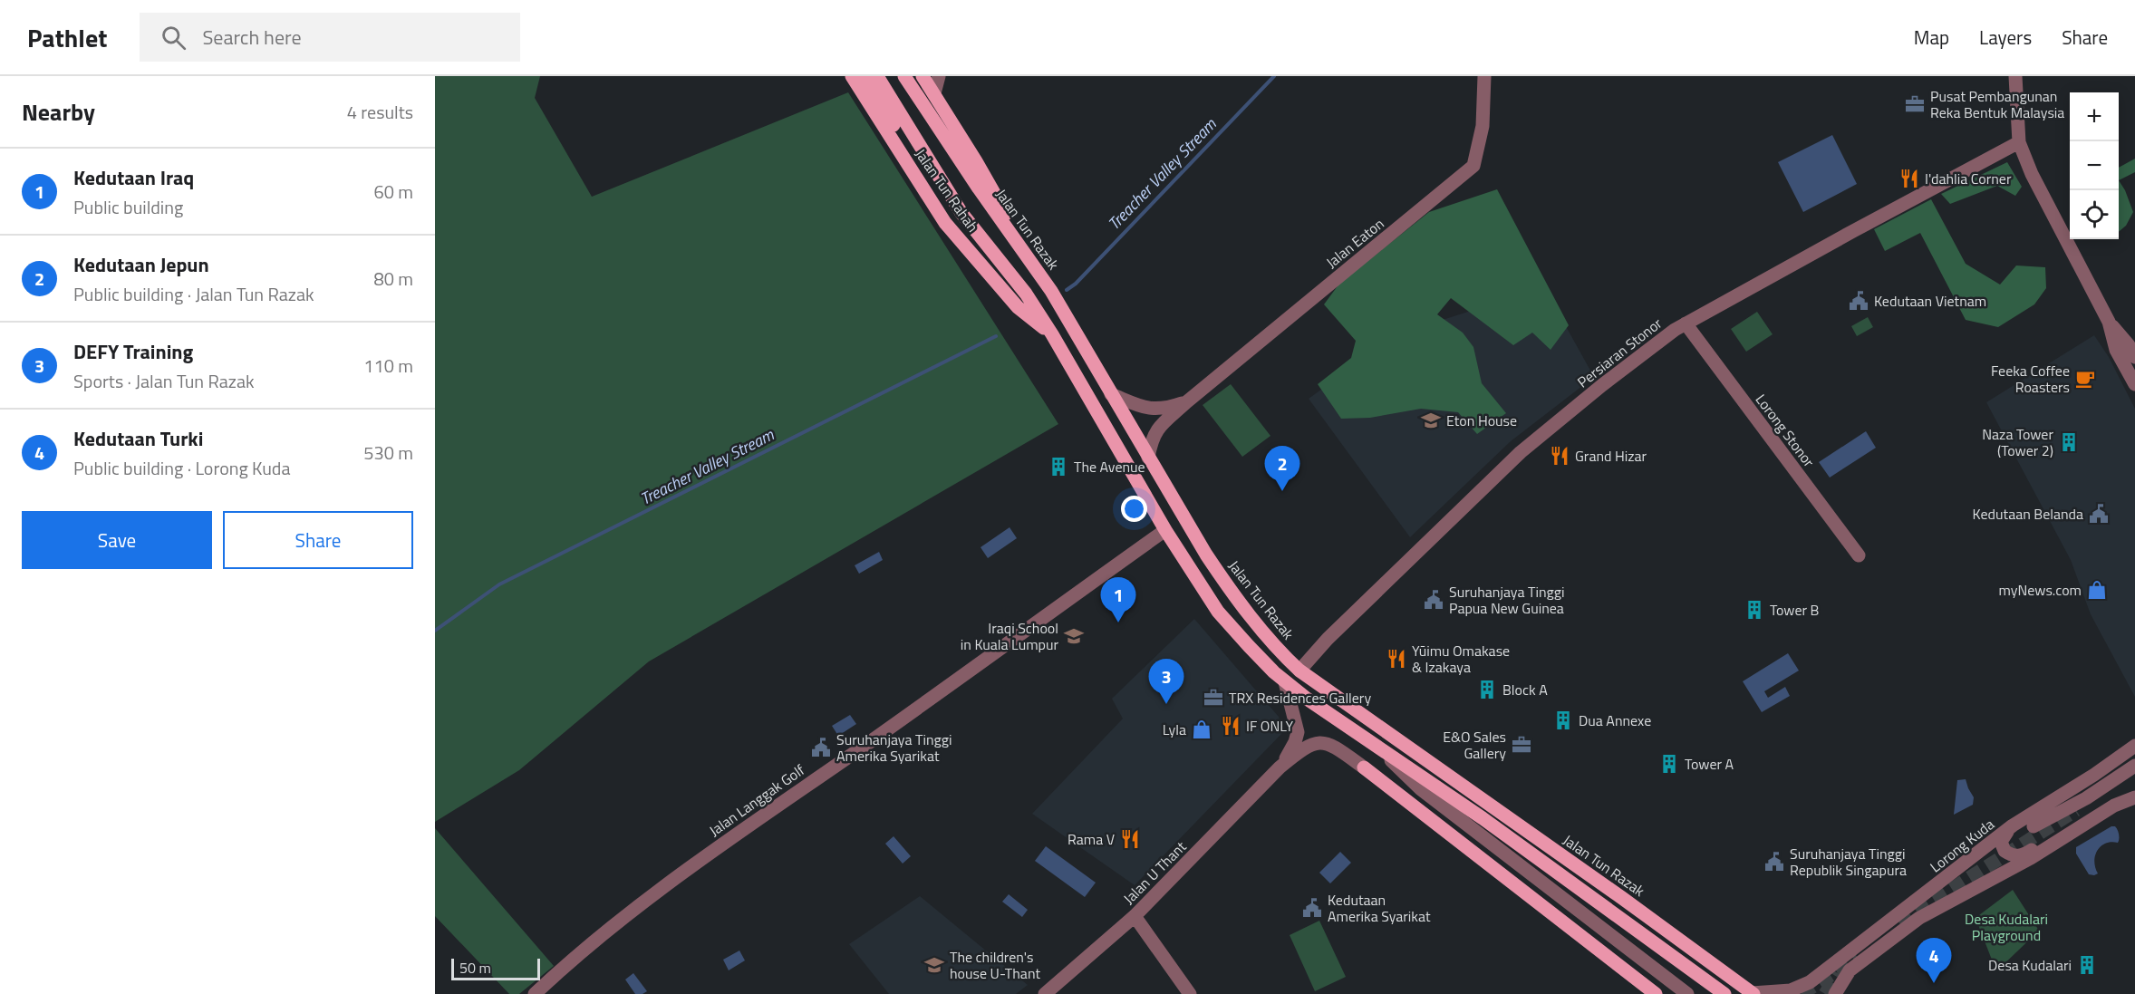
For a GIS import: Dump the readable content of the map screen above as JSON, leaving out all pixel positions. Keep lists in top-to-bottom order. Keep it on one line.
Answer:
{"streets":{"main road":["Jalan Tun Rahah","Jalan Tun Razak"],"street":["Jalan Eaton","Persiaran Stonor","Lorong Stonor","Jalan Langgak Golf","Lorong Kuda","Jalan U Thant"]},"crossings":[["Jalan Tun Razak","Jalan Eaton"],["Jalan Tun Razak","Persiaran Stonor"],["Jalan Tun Razak","Lorong Kuda"],["Persiaran Stonor","Lorong Stonor"]],"water":["Treacher Valley Stream"],"parks":["Desa Kudalari Playground"],"places":{"office":["Pusat Pembangunan Reka Bentuk Malaysia","TRX Residences Gallery","E&O Sales Gallery"],"restaurant":["I'dahlia Corner","Grand Hizar","Yūimu Omakase & Izakaya","IF ONLY","Rama V"],"public building":["Kedutaan Vietnam","Kedutaan Belanda","Suruhanjaya Tinggi Papua New Guinea","Suruhanjaya Tinggi Amerika Syarikat","Suruhanjaya Tinggi Republik Singapura","Kedutaan Amerika Syarikat"],"cafe":["Feeka Coffee Roasters"],"school or university":["Eton House","Iraqi School in Kuala Lumpur","The children's house U-Thant"],"building":["Naza Tower (Tower 2)","The Avenue","Tower B","Block A","Dua Annexe","Tower A","Desa Kudalari"],"shop":["myNews.com","Lyla"]},"scale_bar":"50 m","page":{"header":"Pathlet","search":"Search here","nav":["Map","Layers","Share"],"heading":["Nearby","4 results"],"map_buttons":["+","−"],"list":[{"mark":"1","name":"Kedutaan Iraq","note":"Public building","value":"60 m"},{"mark":"2","name":"Kedutaan Jepun","note":"Public building · Jalan Tun Razak","value":"80 m"},{"mark":"3","name":"DEFY Training","note":"Sports · Jalan Tun Razak","value":"110 m"},{"mark":"4","name":"Kedutaan Turki","note":"Public building · Lorong Kuda","value":"530 m"}],"pins":["2","1","3","4"],"buttons":["Save","Share"],"scale":"50 m"}}
